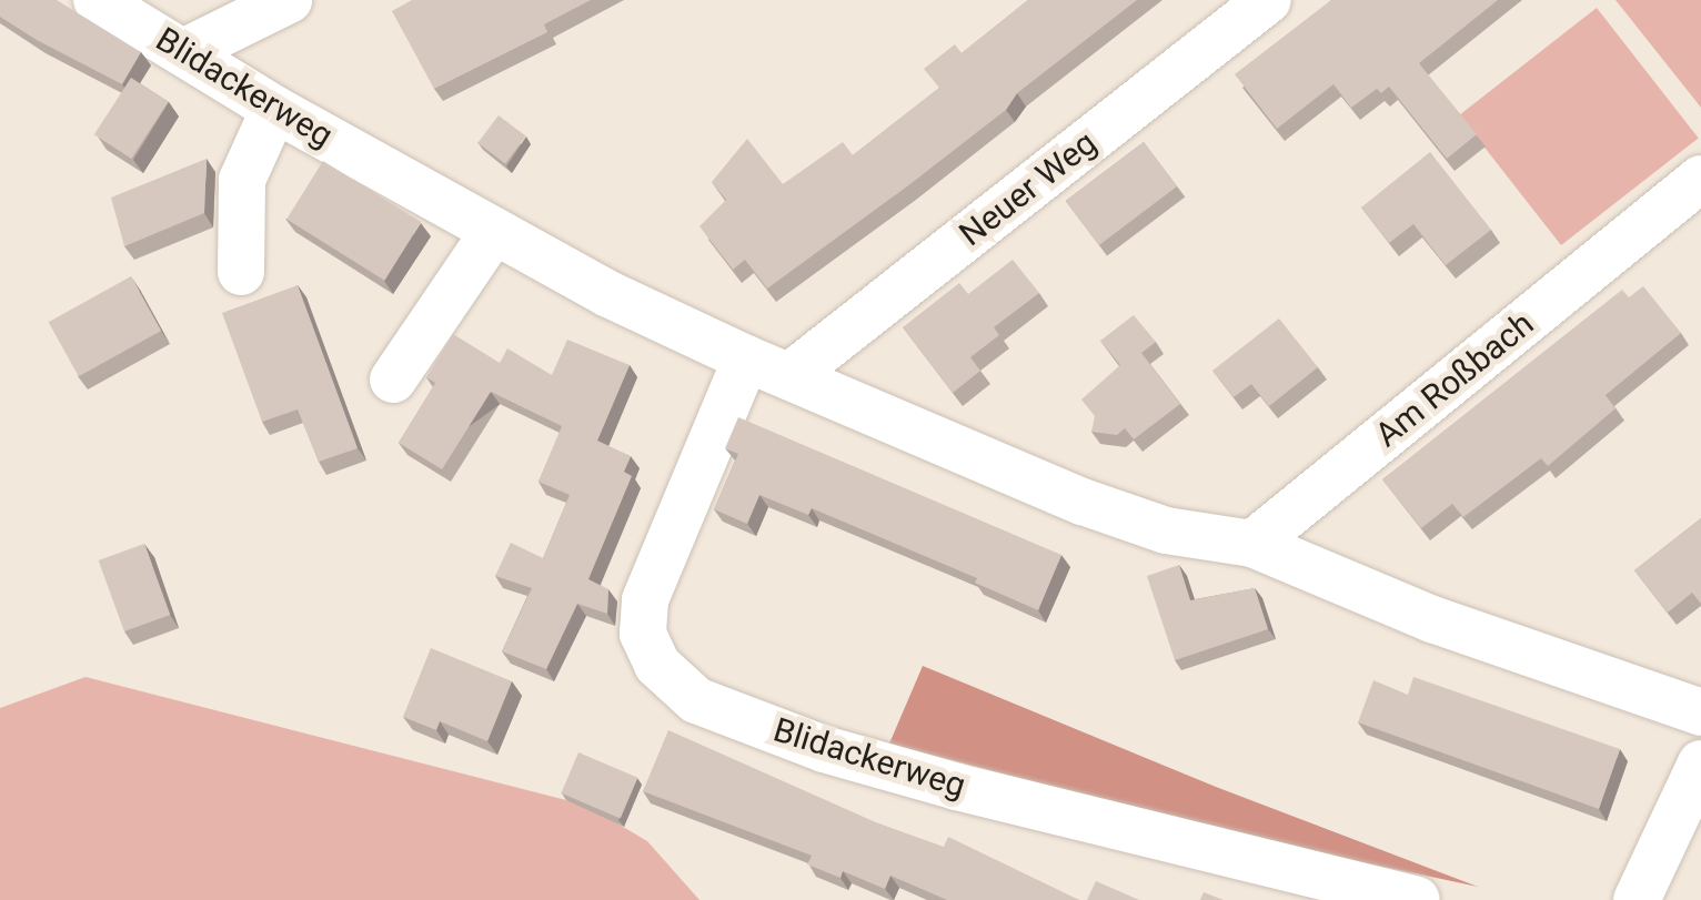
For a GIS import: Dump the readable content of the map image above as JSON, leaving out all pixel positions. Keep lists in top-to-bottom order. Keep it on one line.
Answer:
{"streets":{"street":["Blidackerweg","Neuer Weg","Am Roßbach"]},"crossings":[["Blidackerweg","Neuer Weg"],["Blidackerweg","Am Roßbach"]]}
